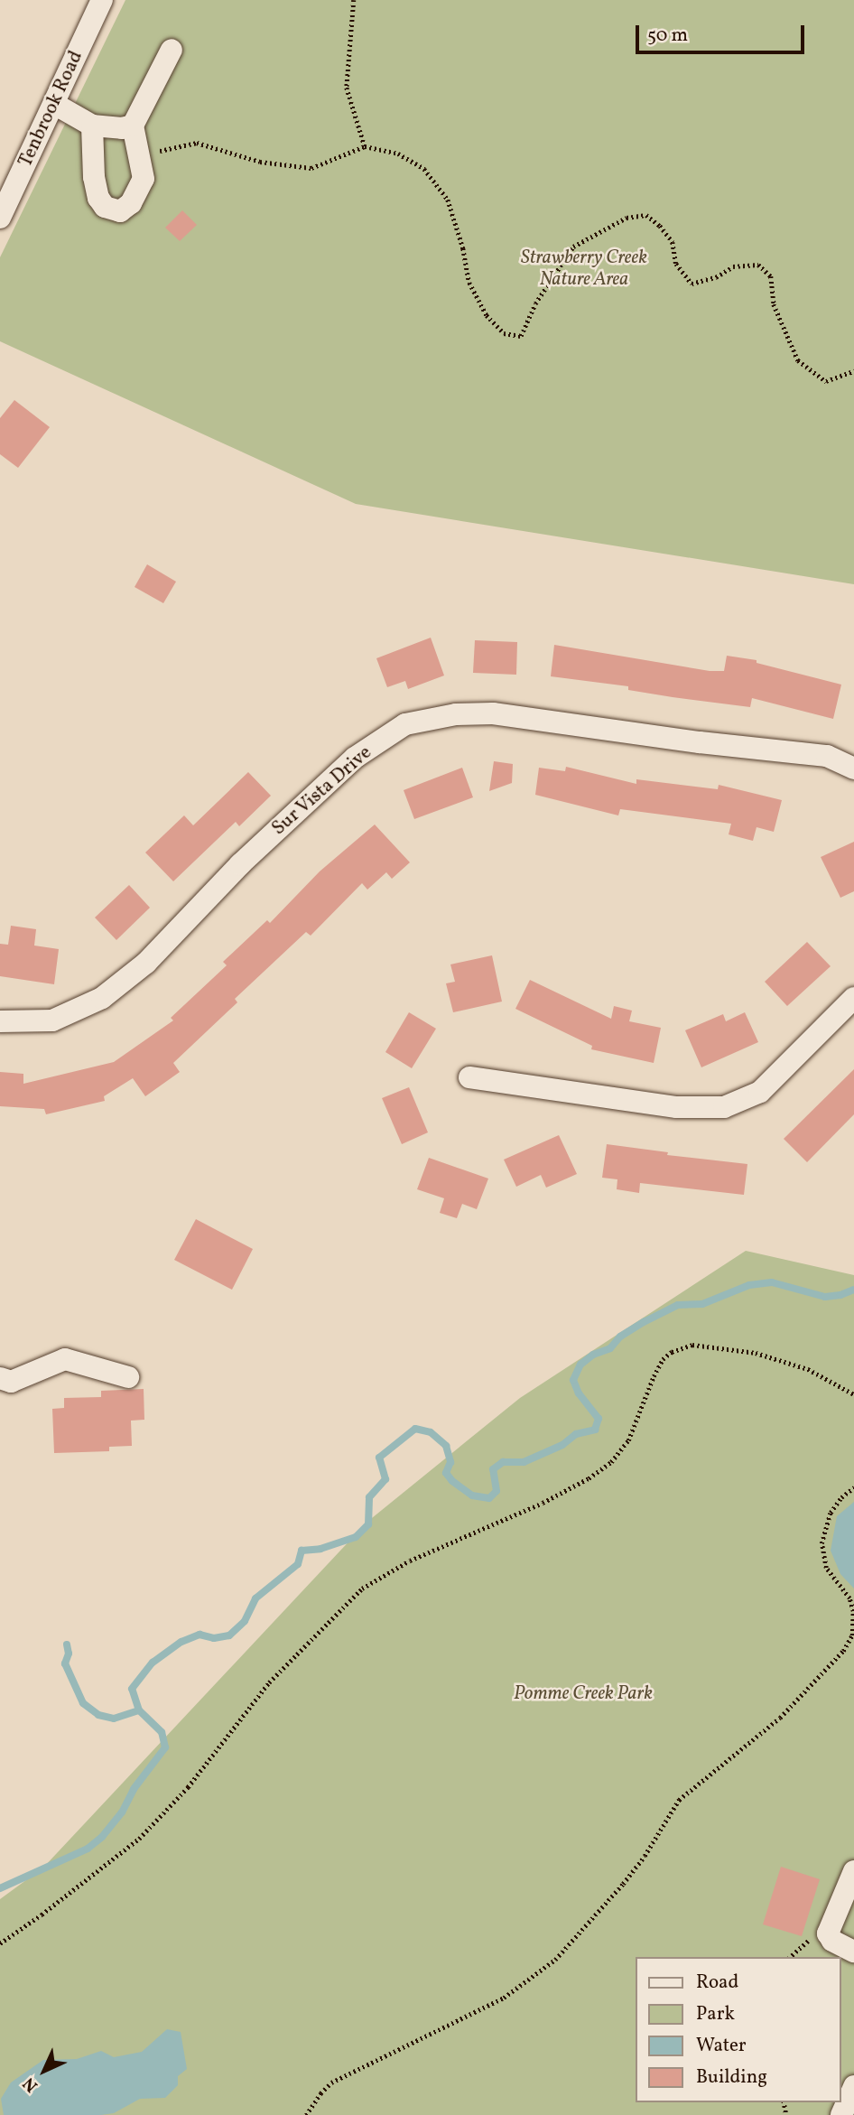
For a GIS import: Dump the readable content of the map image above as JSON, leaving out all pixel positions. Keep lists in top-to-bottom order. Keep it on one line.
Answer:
{"streets":{"street":["Tenbrook Road","Sur Vista Drive"]},"parks":["Strawberry Creek Nature Area","Pomme Creek Park"],"legend":["Road","Park","Water","Building"],"scale_bar":"50 m","north":"bottom left"}
